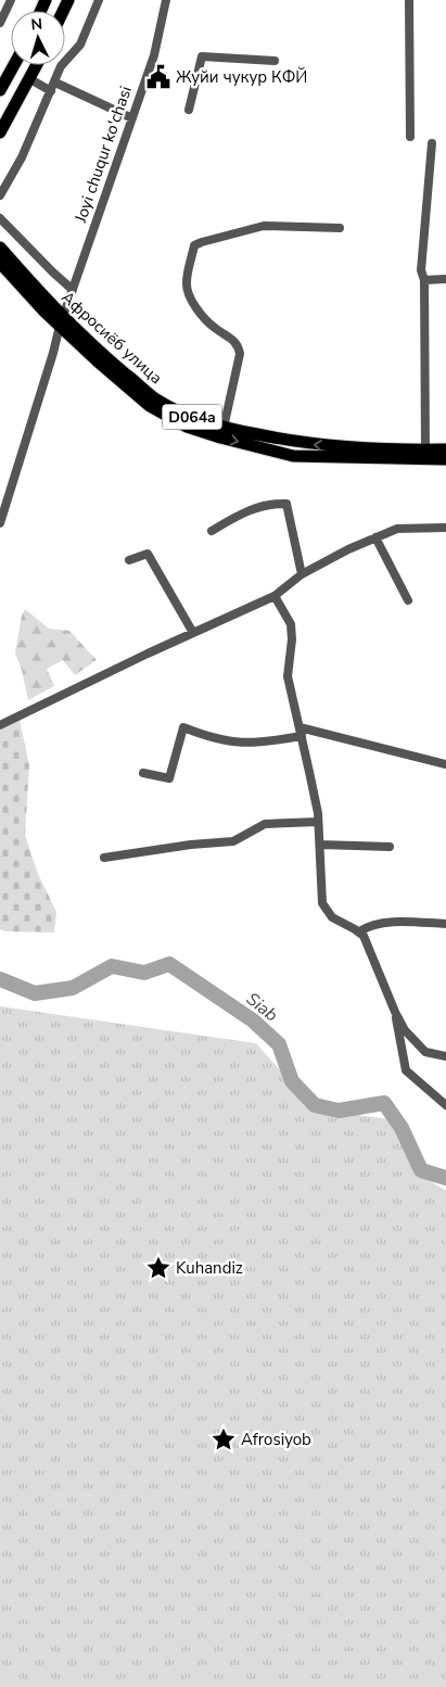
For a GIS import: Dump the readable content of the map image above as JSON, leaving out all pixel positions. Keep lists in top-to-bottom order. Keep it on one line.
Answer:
{"streets":{"main road":["Афросиёб улица","D064a"],"street":["Joyi chuqur ko'chasi"]},"crossings":[["Joyi chuqur ko'chasi","Афросиёб улица"]],"water":["Siab"],"places":{"public building":["Жуйи чукур КФЙ"],"place":["Kuhandiz","Afrosiyob"]},"north":"top"}
